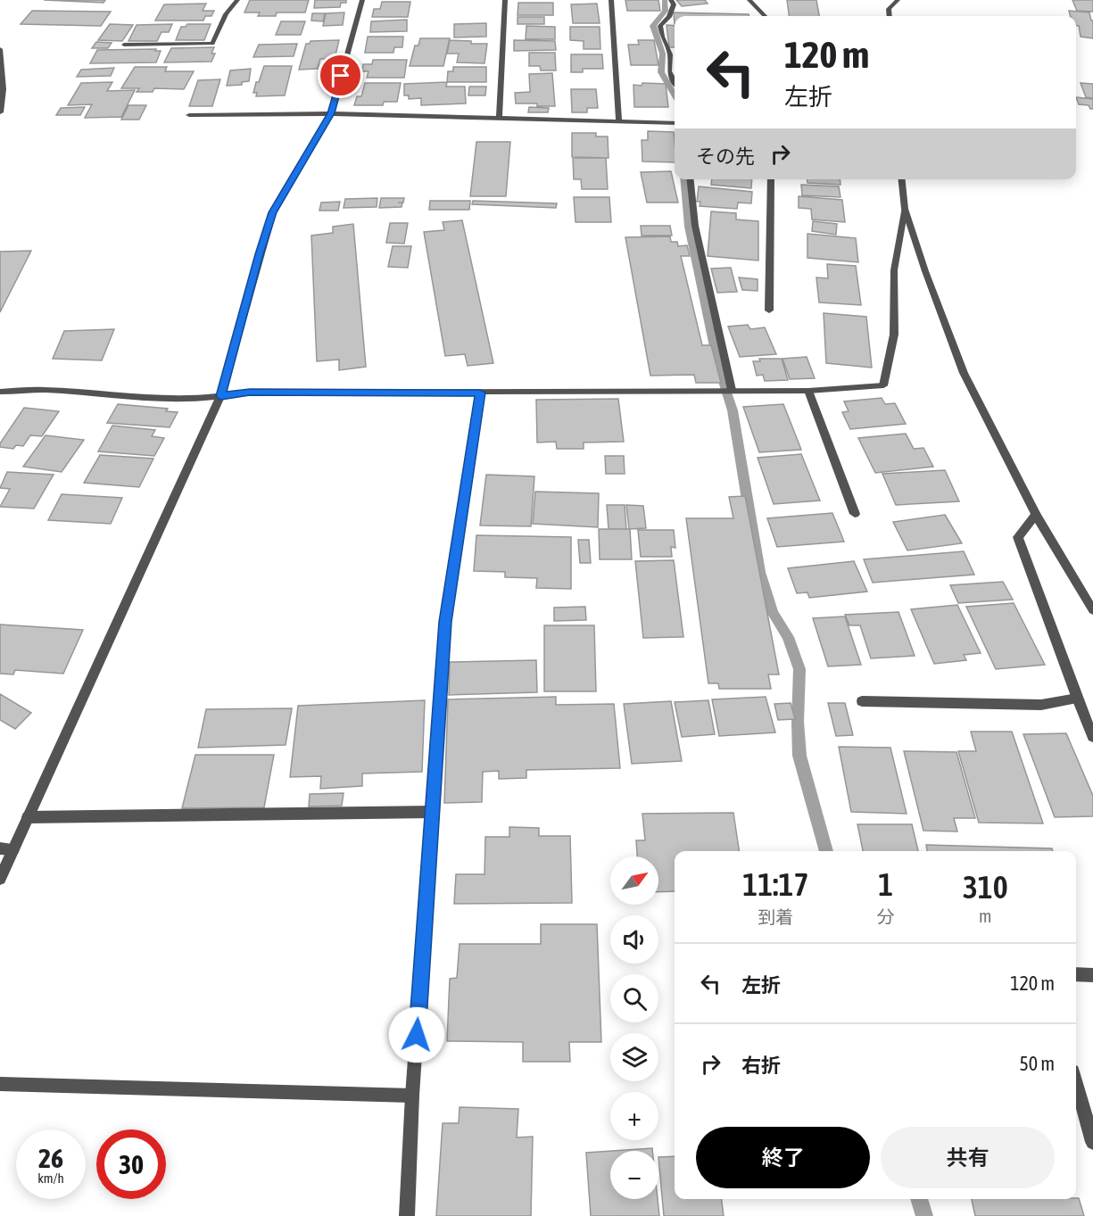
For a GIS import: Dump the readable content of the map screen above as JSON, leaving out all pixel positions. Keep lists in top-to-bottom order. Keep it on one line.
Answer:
{"north":"top right","page":{"turn":["120 m","左折"],"then":"その先","eta":["11:17","到着","1","分","310","m"],"map_buttons":["+","−"],"list":[{"name":"左折","value":"120 m"},{"name":"右折","value":"50 m"}],"buttons":["終了","共有"],"speed":"26 km/h","limit":"30"}}
